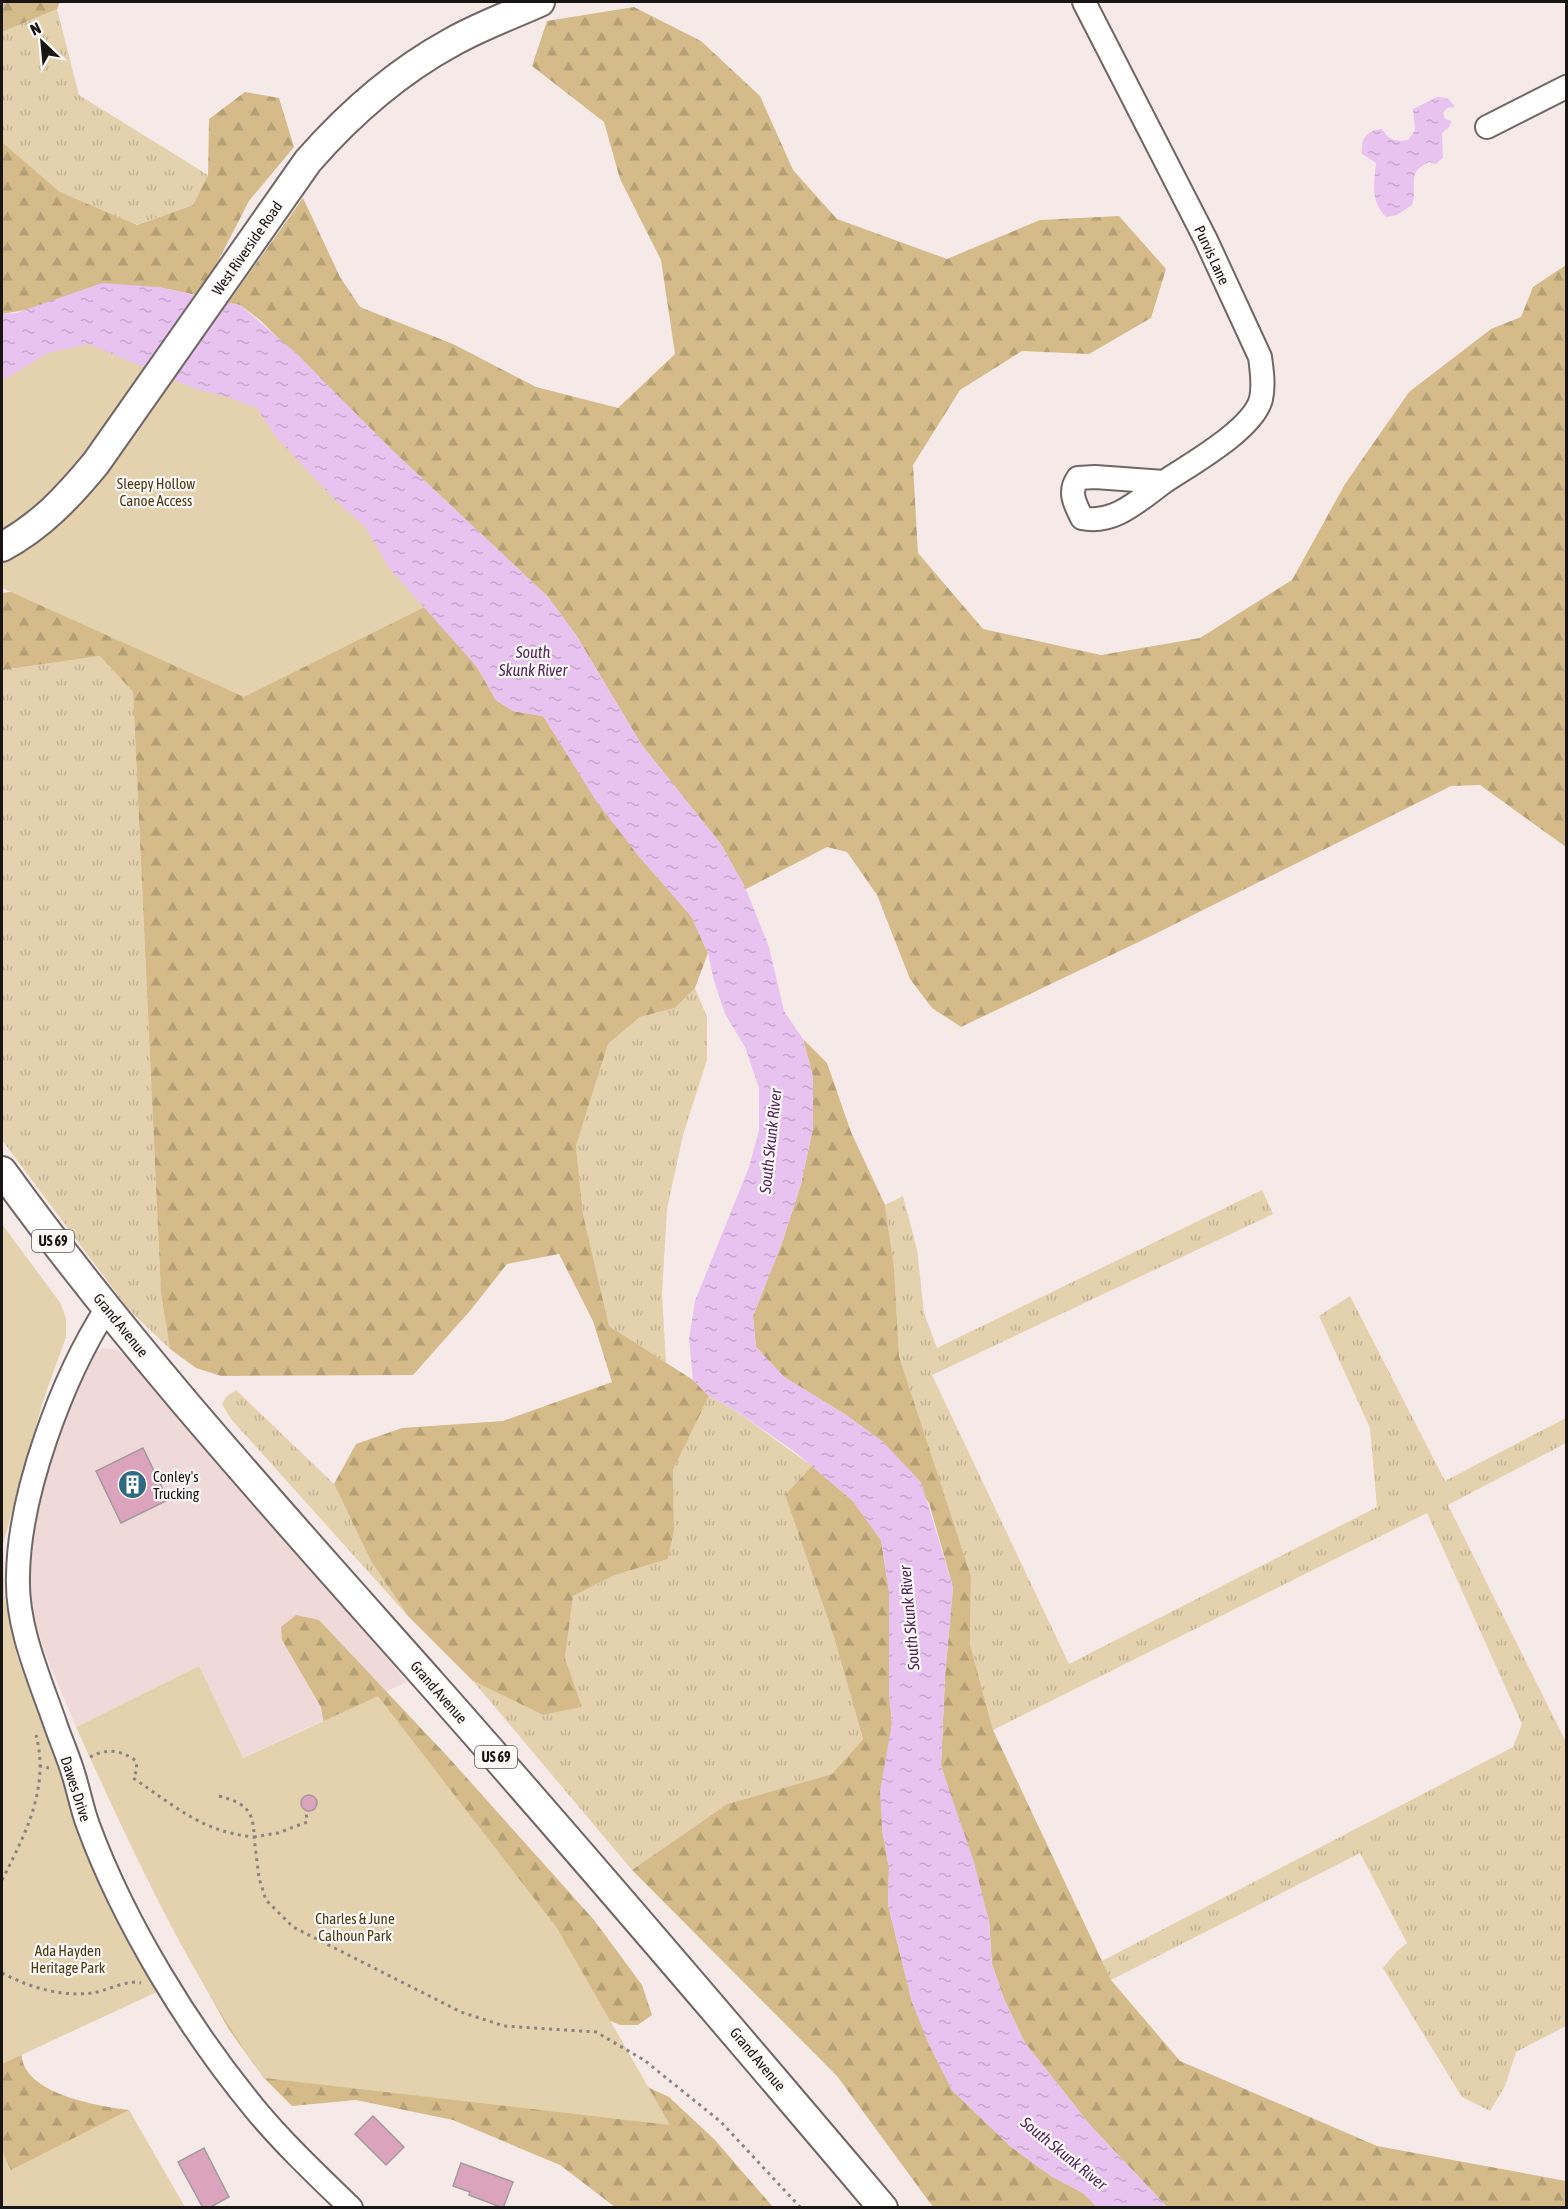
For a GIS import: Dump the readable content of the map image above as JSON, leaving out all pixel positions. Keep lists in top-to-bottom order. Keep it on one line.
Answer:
{"streets":{"main road":["West Riverside Road","US 69","Grand Avenue"],"street":["Purvis Lane","Dawes Drive"]},"crossings":[["Grand Avenue","Dawes Drive"]],"water":["South Skunk River"],"parks":["Sleepy Hollow Canoe Access","Charles & June Calhoun Park","Ada Hayden Heritage Park"],"places":{"building":["Conley's Trucking"]},"north":"top left"}
